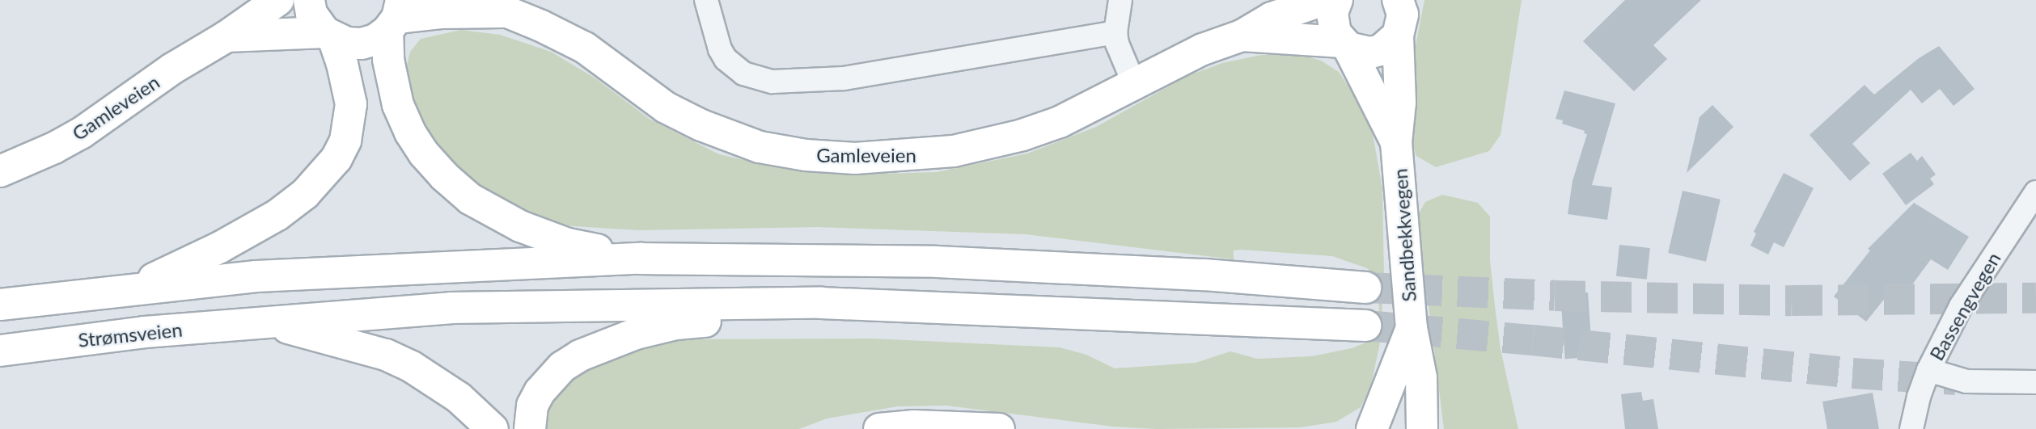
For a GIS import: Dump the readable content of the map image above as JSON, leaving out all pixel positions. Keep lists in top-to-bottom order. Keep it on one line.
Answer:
{"streets":{"main road":["Gamleveien","Sandbekkvegen","Strømsveien"],"street":["Bassengvegen"]},"crossings":[["Gamleveien","Sandbekkvegen"]]}
